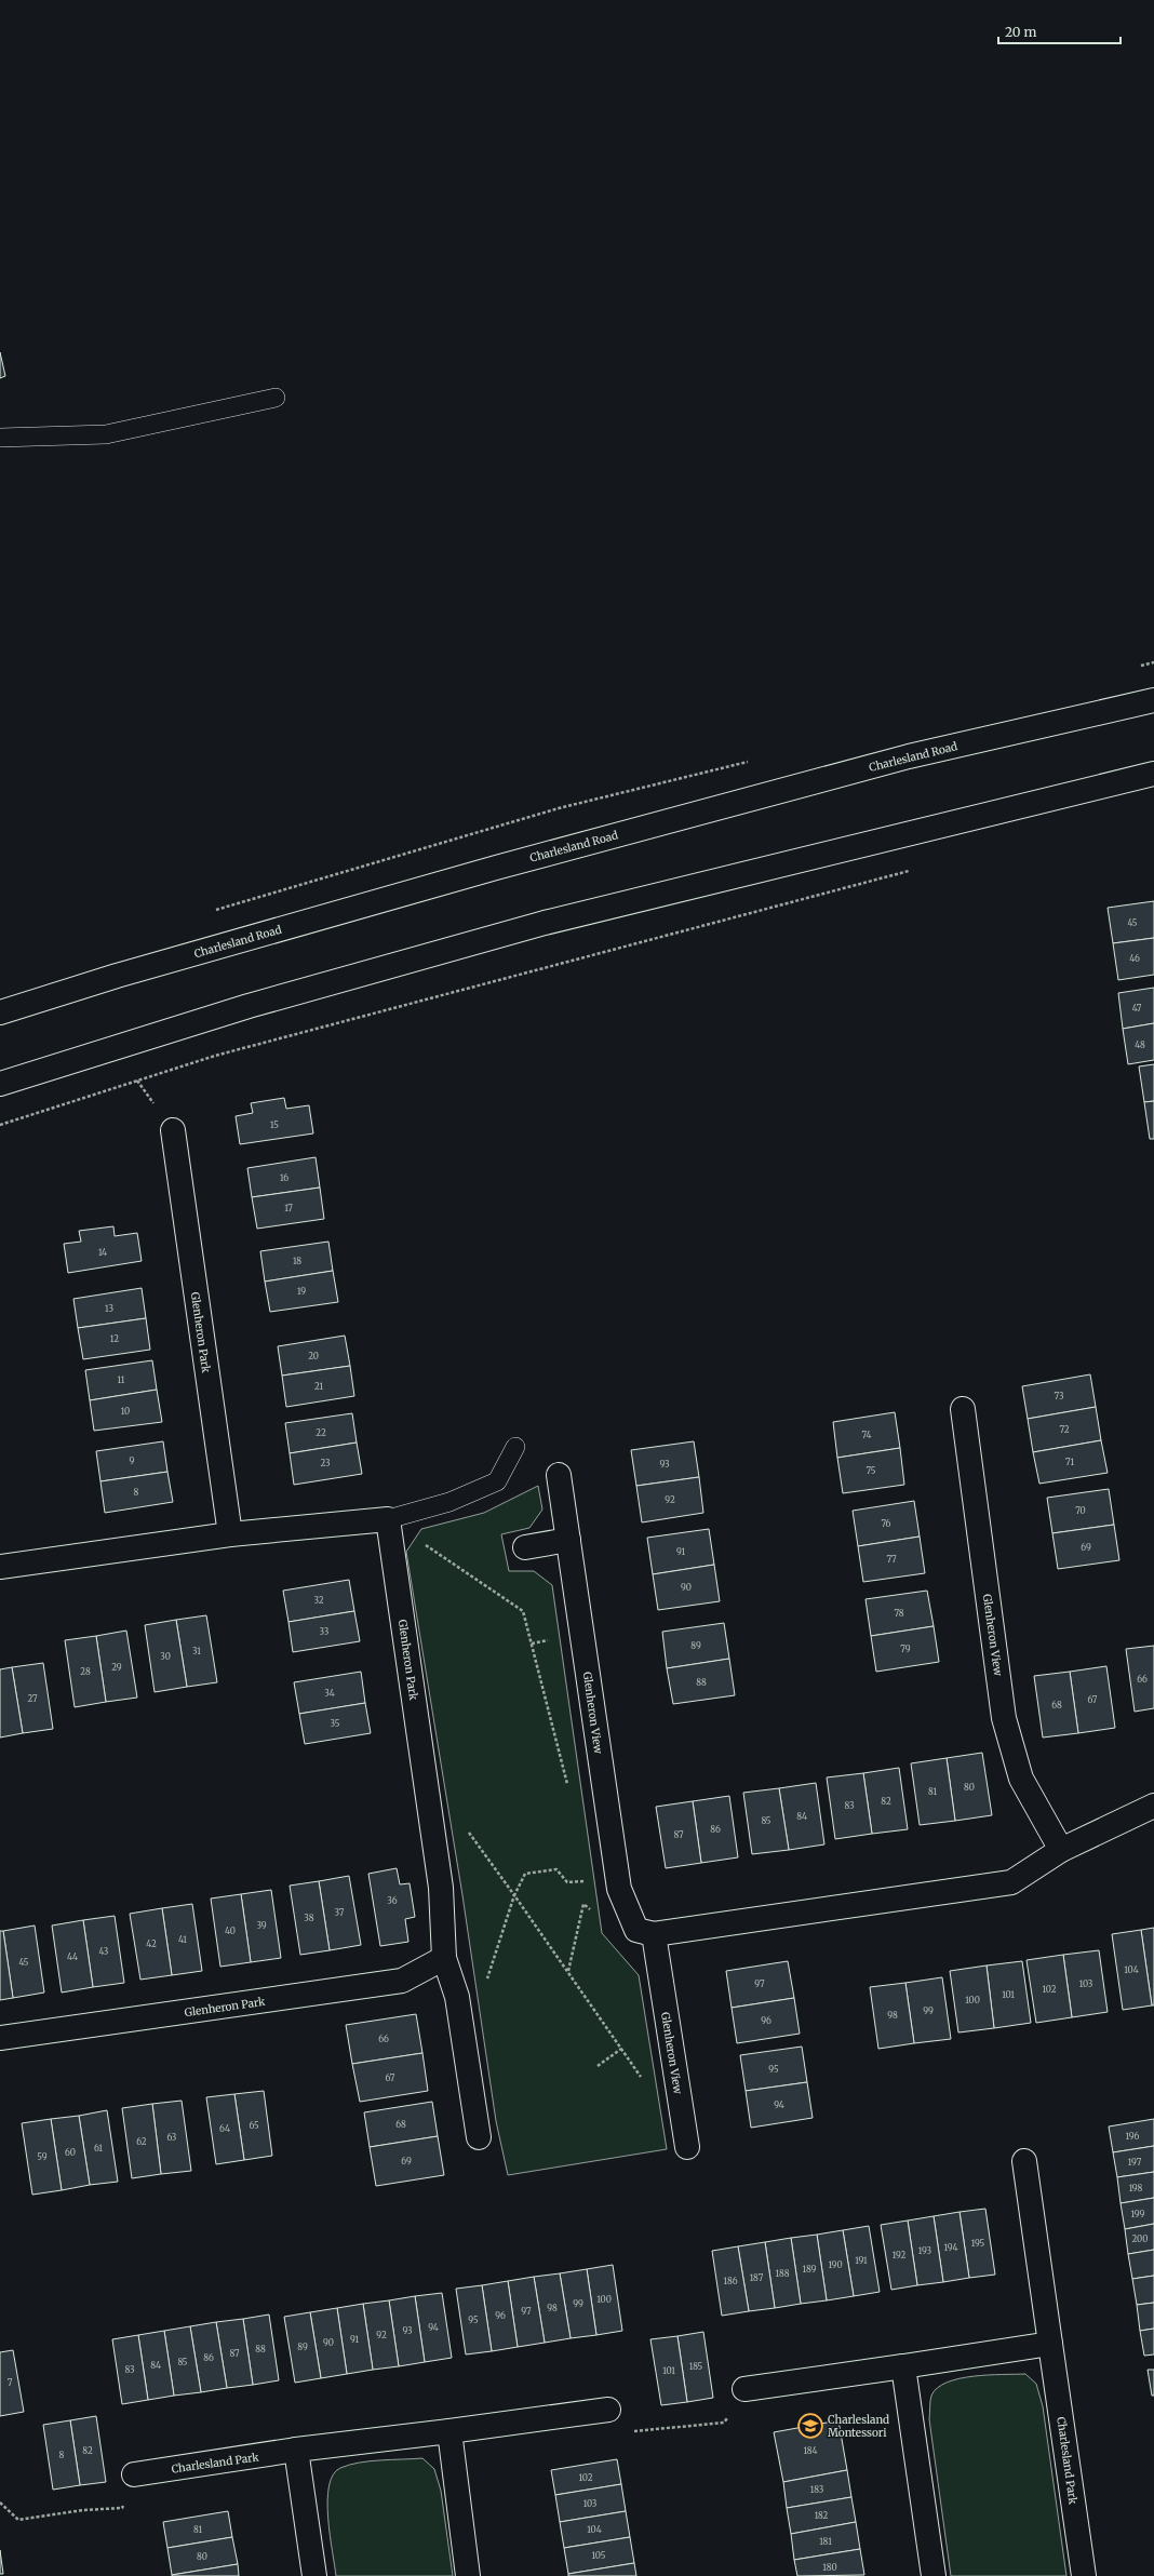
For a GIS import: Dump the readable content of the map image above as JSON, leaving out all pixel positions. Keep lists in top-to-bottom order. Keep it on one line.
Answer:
{"streets":{"street":["Charlesland Road","Glenheron Park","Glenheron View","Charlesland Park"]},"places":{"school or university":["Charlesland Montessori"]},"house_numbers":["45","46","47","48","15","16","17","14","18","19","13","12","20","11","21","73","10","72","22","74","9","71","23","93","75","8","92","70","76","69","91","77","90","32","78","33","89","79","31","30","29","28","66","88","34","27","67","68","35","80","81","82","83","84","85","86","87","36","37","38","39","40","41","42","43","44","45","104","97","103","102","101","100","99","98","96","66","95","67","94","68","65","64","196","63","62","61","60","59","69","197","198","199","200","195","194","193","192","191","190","189","188","187","186","100","99","98","97","96","95","94","93","92","91","90","89","88","87","86","85","84","185","83","101","7","82","184","8","102","183","103","182","81","104","181","105","80","180"],"scale_bar":"20 m"}
